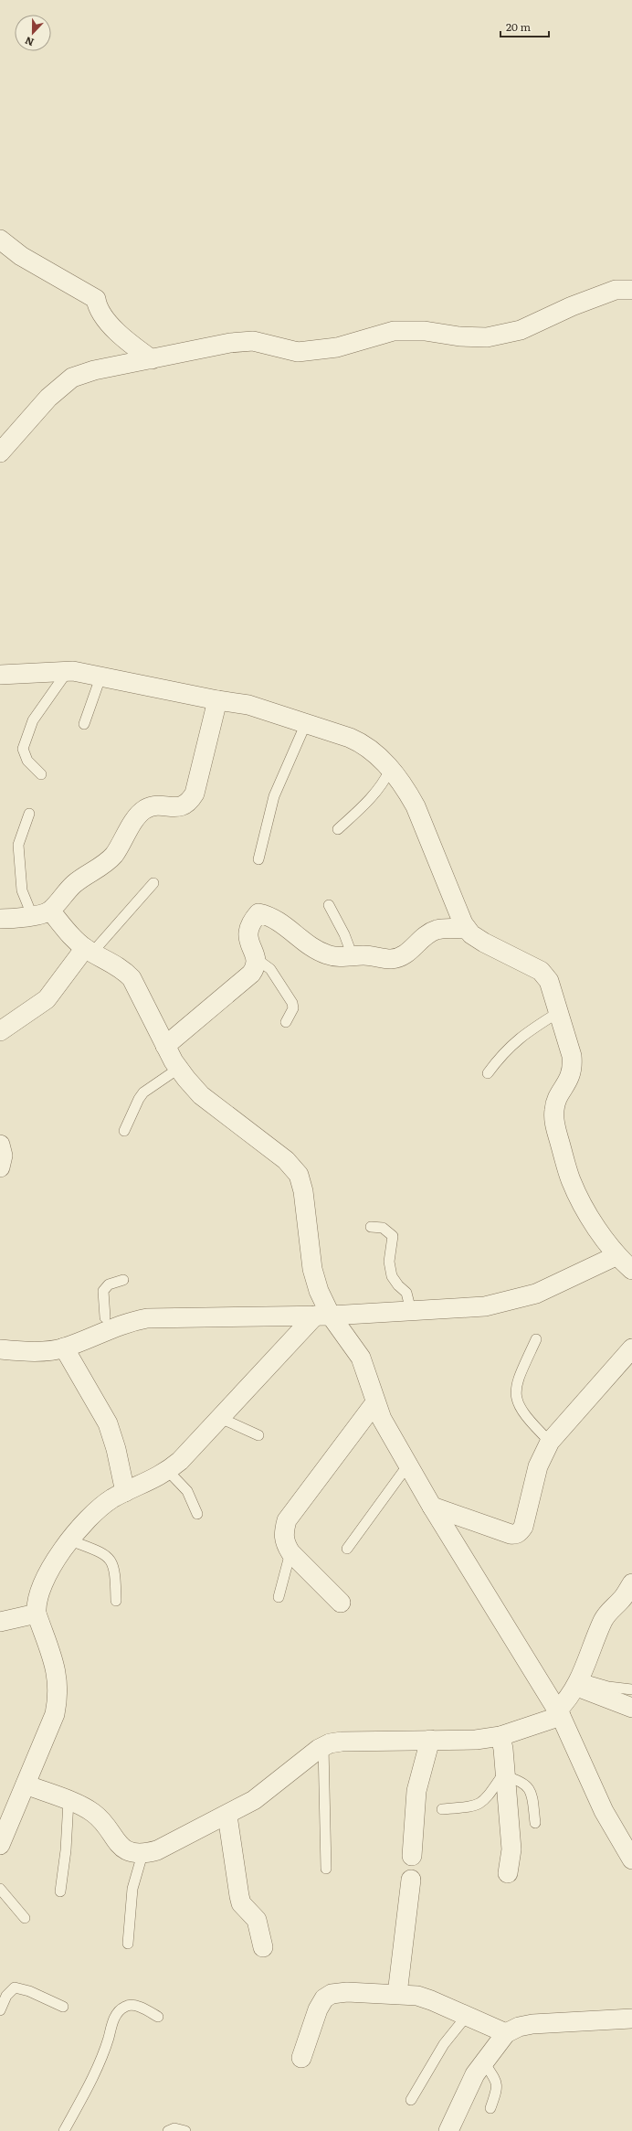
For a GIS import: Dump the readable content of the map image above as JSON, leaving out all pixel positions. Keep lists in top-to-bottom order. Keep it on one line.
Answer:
{"scale_bar":"20 m","north":"bottom"}
